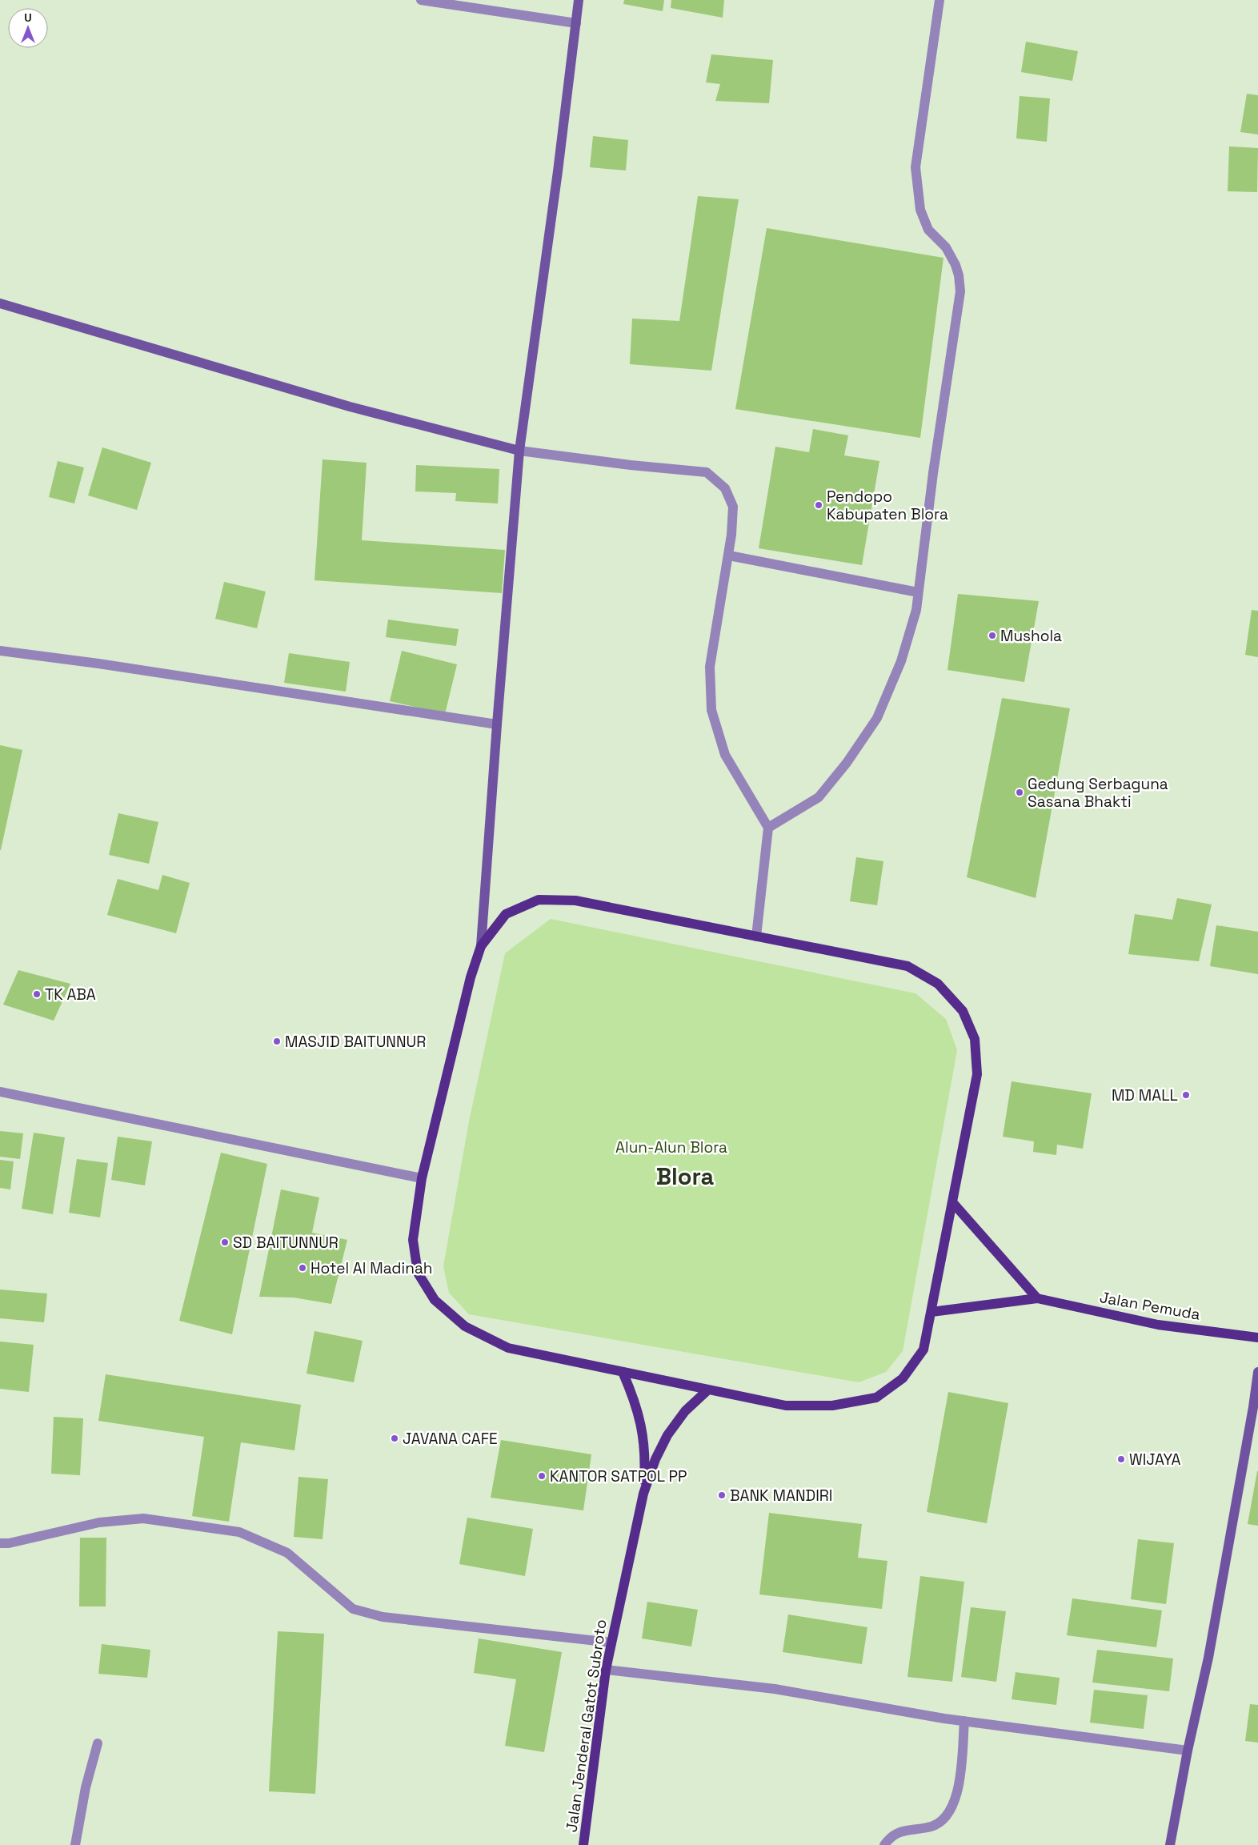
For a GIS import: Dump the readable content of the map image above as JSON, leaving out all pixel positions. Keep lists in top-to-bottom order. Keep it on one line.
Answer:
{"streets":{"main road":["Jalan Pemuda","Jalan Jenderal Gatot Subroto"]},"districts":["Blora"],"parks":["Alun-Alun Blora"],"places":["Pendopo Kabupaten Blora","Mushola","Gedung Serbaguna Sasana Bhakti","TK ABA","MASJID BAITUNNUR","MD MALL","SD BAITUNNUR","Hotel Al Madinah","JAVANA CAFE","WIJAYA","KANTOR SATPOL PP","BANK MANDIRI"],"north":"top"}
